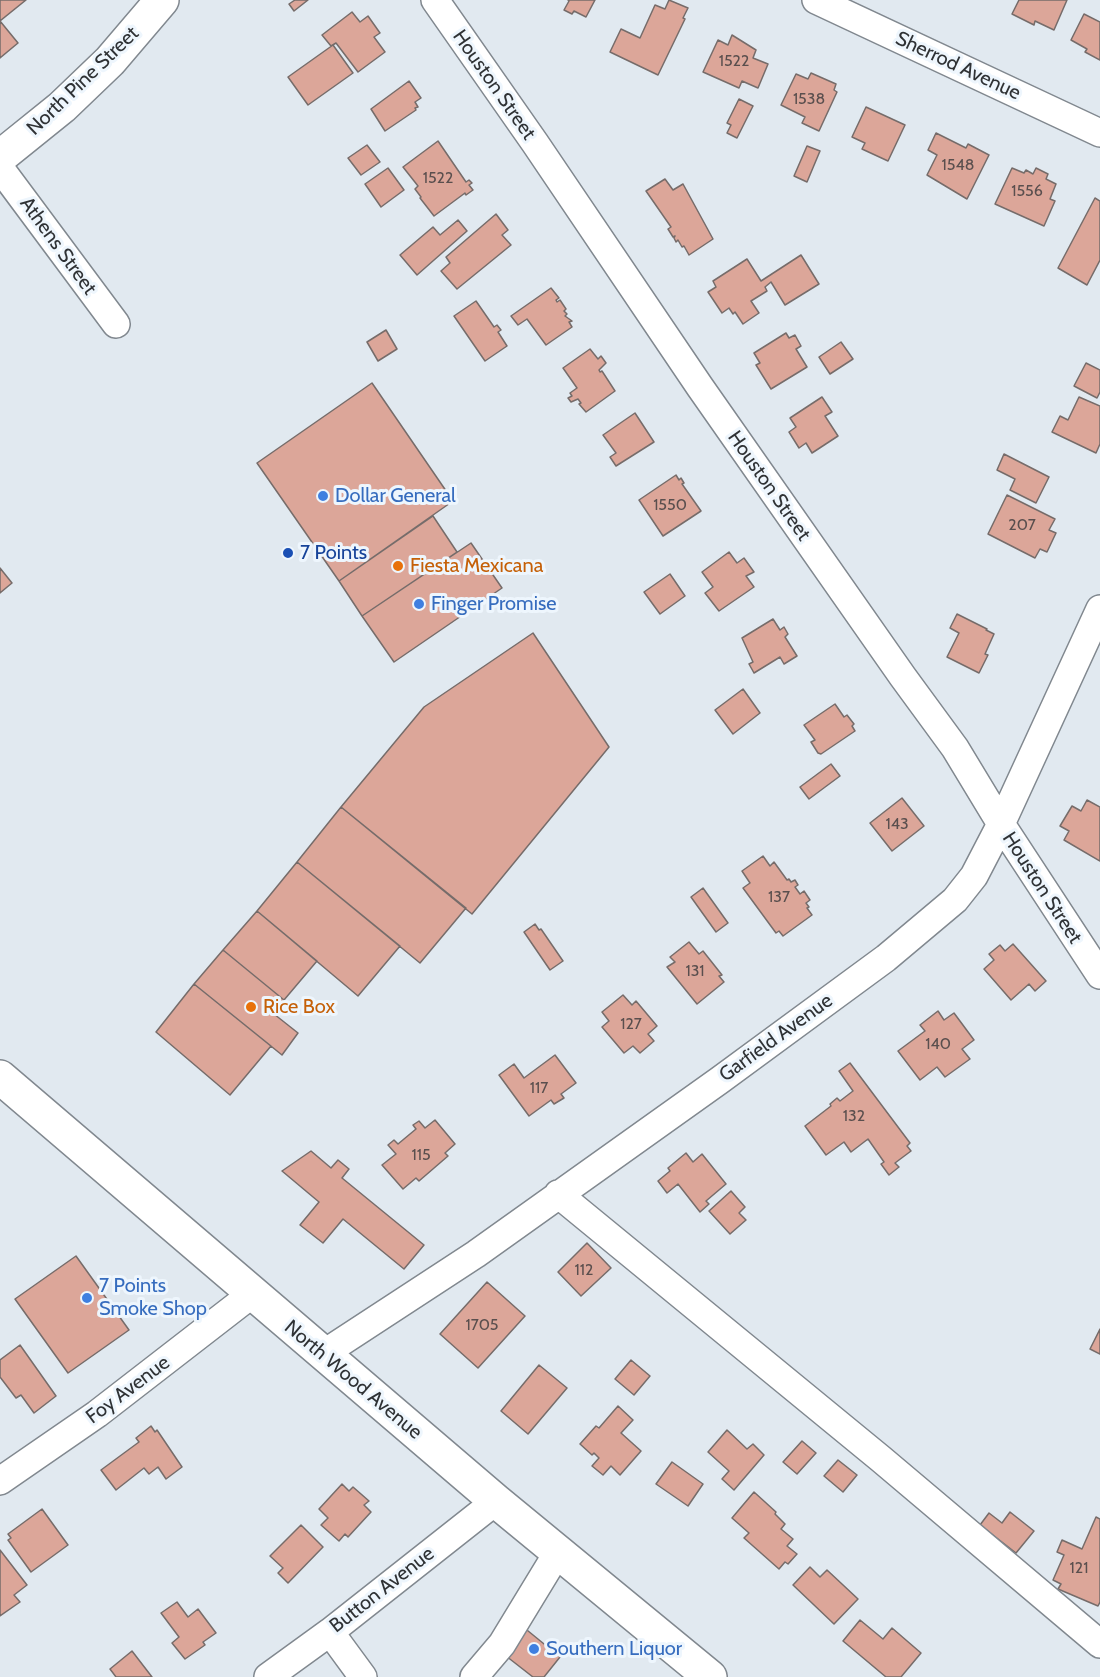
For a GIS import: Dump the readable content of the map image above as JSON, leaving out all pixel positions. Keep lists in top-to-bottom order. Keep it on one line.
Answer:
{"streets":{"main road":["North Pine Street","North Wood Avenue"],"street":["Sherrod Avenue","Houston Street","Athens Street","Garfield Avenue","Foy Avenue","Button Avenue"]},"crossings":[["Houston Street","Garfield Avenue"],["Garfield Avenue","North Wood Avenue"],["North Wood Avenue","Foy Avenue"],["North Wood Avenue","Button Avenue"]],"places":["Dollar General","7 Points","Fiesta Mexicana","Finger Promise","Rice Box","7 Points Smoke Shop","Southern Liquor"],"house_numbers":["1522","1538","1548","1522","1556","1550","207","143","137","131","127","140","117","132","115","112","1705","121"]}
